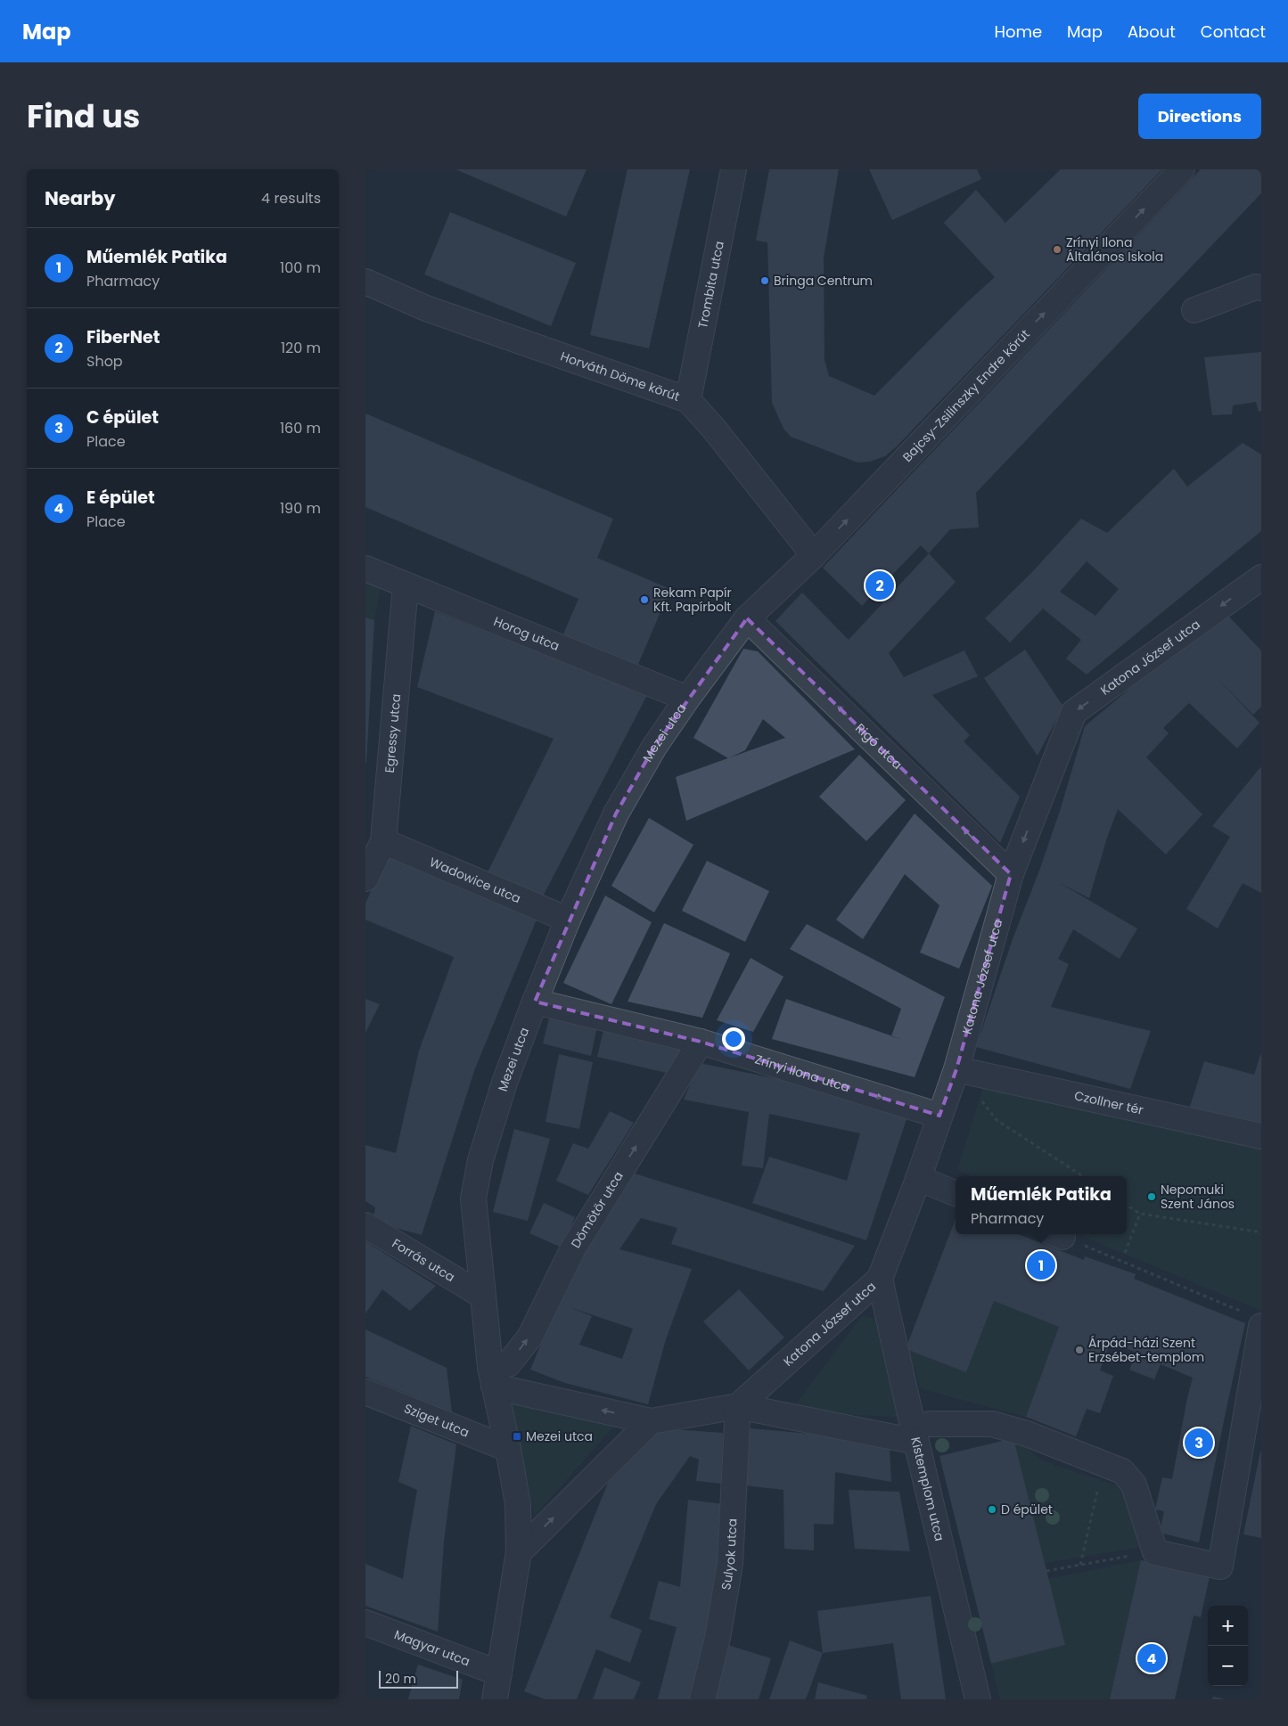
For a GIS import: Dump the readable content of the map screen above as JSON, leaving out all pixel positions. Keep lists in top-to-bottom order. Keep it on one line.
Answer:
{"streets":{"street":["Trombita utca","Horváth Döme körút","Bajcsy-Zsilinszky Endre körút","Horog utca","Katona József utca","Mezei utca","Egressy utca","Rigó utca","Wadowice utca","Zrínyi Ilona utca","Czollner tér","Dömötör utca","Forrás utca","Sziget utca","Kistemplom utca","Sulyok utca","Magyar utca"]},"crossings":[["Trombita utca","Horváth Döme körút"],["Horváth Döme körút","Bajcsy-Zsilinszky Endre körút"],["Bajcsy-Zsilinszky Endre körút","Mezei utca"],["Bajcsy-Zsilinszky Endre körút","Rigó utca"],["Horog utca","Mezei utca"],["Horog utca","Egressy utca"],["Katona József utca","Rigó utca"],["Katona József utca","Zrínyi Ilona utca"],["Katona József utca","Czollner tér"],["Katona József utca","Kistemplom utca"],["Katona József utca","Sulyok utca"],["Mezei utca","Rigó utca"],["Mezei utca","Wadowice utca"],["Mezei utca","Zrínyi Ilona utca"],["Mezei utca","Dömötör utca"],["Mezei utca","Forrás utca"],["Mezei utca","Sziget utca"],["Mezei utca","Magyar utca"],["Egressy utca","Wadowice utca"],["Zrínyi Ilona utca","Dömötör utca"]],"one_way":["Bajcsy-Zsilinszky Endre körút","Katona József utca","Rigó utca","Zrínyi Ilona utca","Dömötör utca"],"places":{"other":["Zrínyi Ilona Általános Iskola","Bringa Centrum","Rekam Papír Kft. Papírbolt","Nepomuki Szent János","Árpád-házi Szent Erzsébet-templom","D épület"],"transit":["Mezei utca"]},"scale_bar":"20 m","page":{"header":"Map","nav":["Home","Map","About","Contact"],"title":"Find us","buttons":"Directions","heading":["Nearby","4 results"],"list":[{"mark":"1","name":"Műemlék Patika","note":"Pharmacy","value":"100 m"},{"mark":"2","name":"FiberNet","note":"Shop","value":"120 m"},{"mark":"3","name":"C épület","note":"Place","value":"160 m"},{"mark":"4","name":"E épület","note":"Place","value":"190 m"}],"pins":["2","1","3","4"],"popup":["Műemlék Patika","Pharmacy"],"map_buttons":["+","−"],"scale":"20 m"}}
